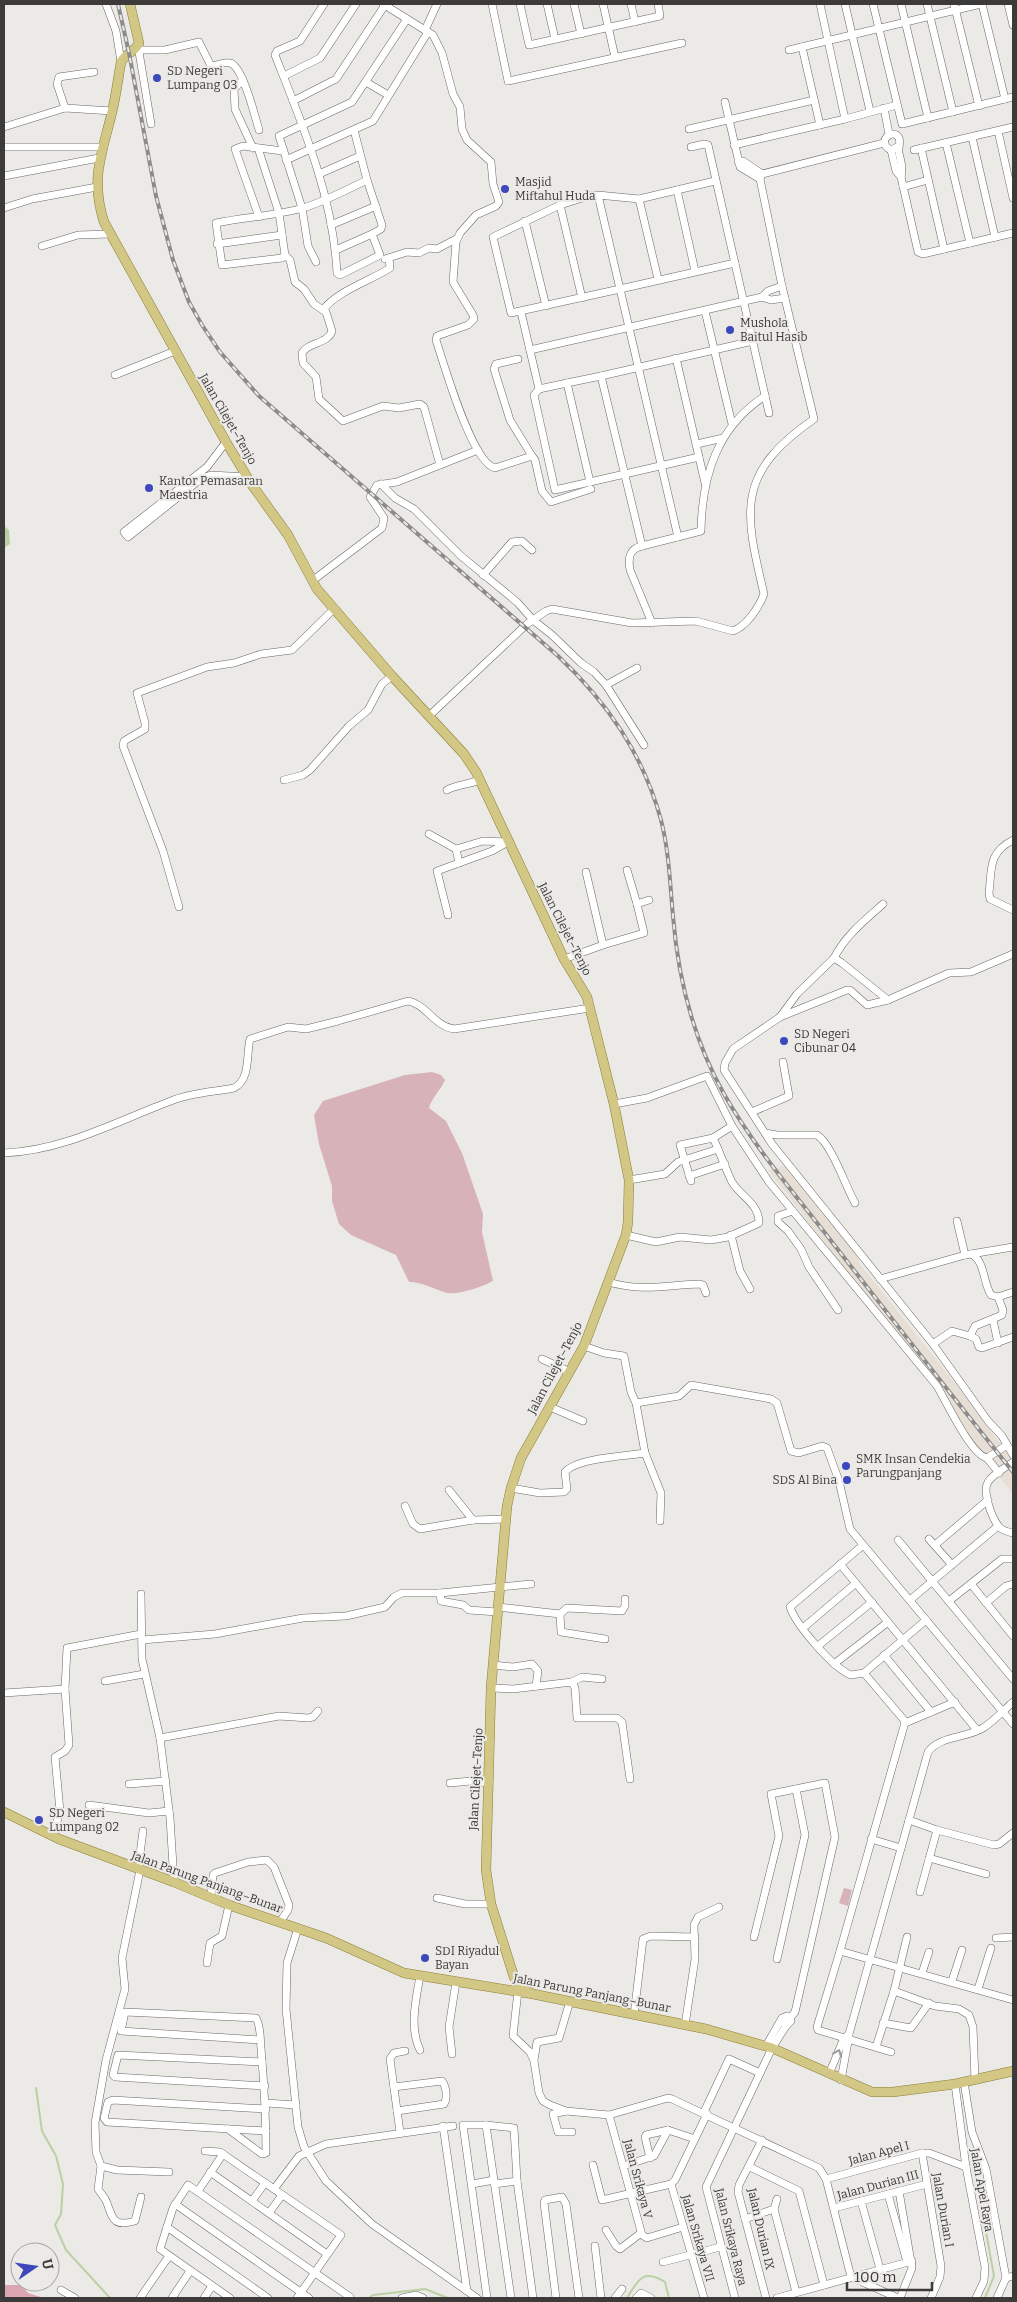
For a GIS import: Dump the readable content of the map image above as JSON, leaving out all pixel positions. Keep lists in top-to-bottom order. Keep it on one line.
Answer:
{"streets":{"main road":["Jalan Cilejet–Tenjo","Jalan Parung Panjang–Bunar"],"street":["Jalan Apel I","Jalan Srikaya V","Jalan Durian III","Jalan Apel Raya","Jalan Durian I","Jalan Durian IX","Jalan Srikaya Raya","Jalan Srikaya VII"]},"crossings":[["Jalan Cilejet–Tenjo","Jalan Parung Panjang–Bunar"],["Jalan Parung Panjang–Bunar","Jalan Apel Raya"],["Jalan Parung Panjang–Bunar","Jalan Srikaya Raya"],["Jalan Apel I","Jalan Apel Raya"],["Jalan Apel I","Jalan Durian I"],["Jalan Srikaya V","Jalan Srikaya VII"],["Jalan Durian III","Jalan Durian I"]],"places":["SD Negeri Lumpang 03","Masjid Miftahul Huda","Mushola Baitul Hasib","Kantor Pemasaran Maestria","SD Negeri Cibunar 04","SMK Insan Cendekia Parungpanjang","SDS Al Bina","SD Negeri Lumpang 02","SDI Riyadul Bayan"],"scale_bar":"100 m","north":"right"}
